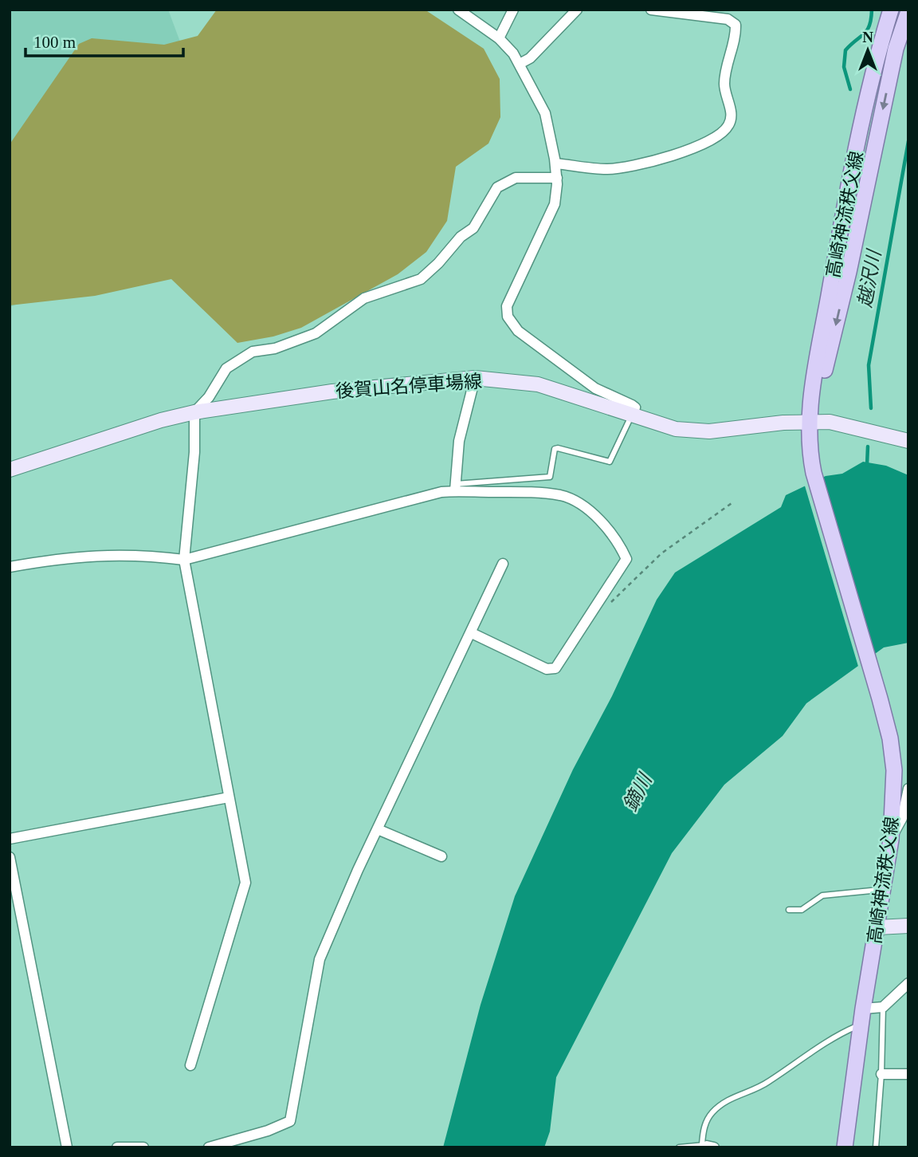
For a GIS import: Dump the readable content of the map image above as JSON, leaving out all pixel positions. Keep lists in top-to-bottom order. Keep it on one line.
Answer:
{"streets":{"main road":["高崎神流秩父線","後賀山名停車場線"]},"crossings":[["高崎神流秩父線","後賀山名停車場線"]],"water":["越沢川","鏑川"],"scale_bar":"100 m","north":"top"}
